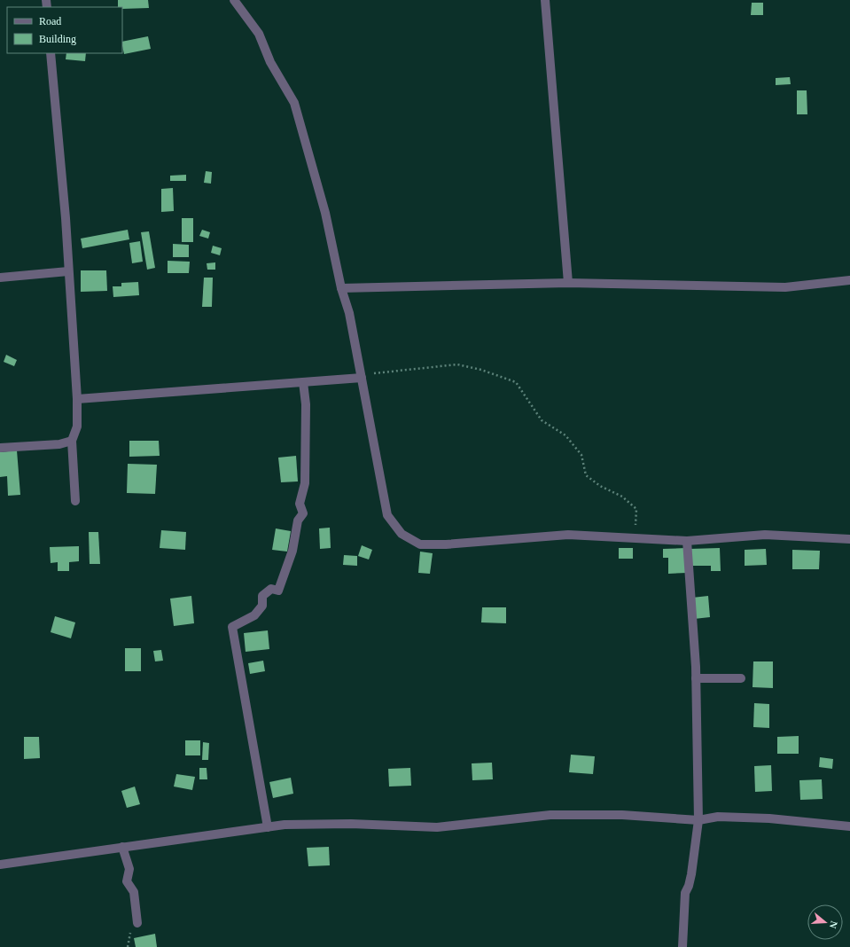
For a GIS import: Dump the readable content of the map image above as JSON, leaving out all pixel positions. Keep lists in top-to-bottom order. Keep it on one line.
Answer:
{"legend":["Road","Building"],"north":"right"}
